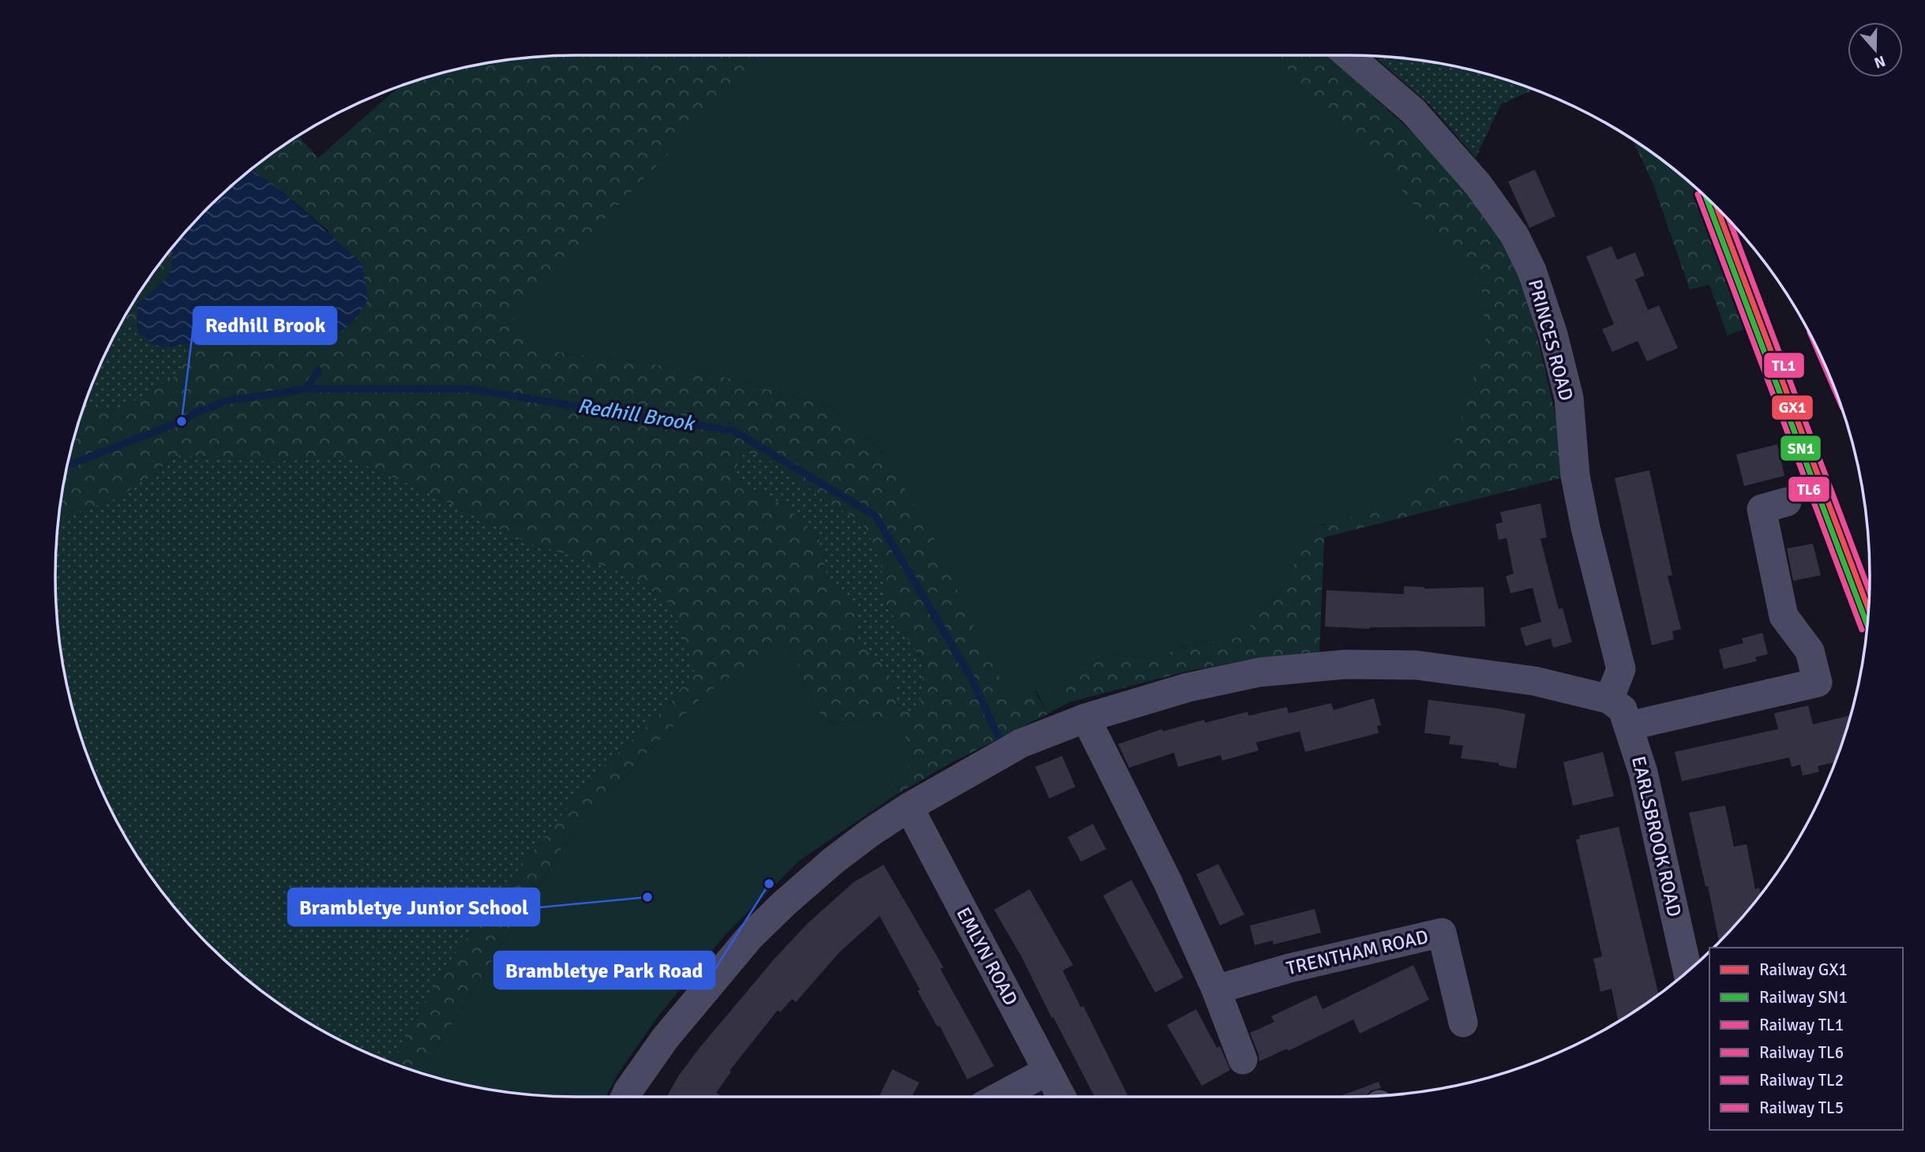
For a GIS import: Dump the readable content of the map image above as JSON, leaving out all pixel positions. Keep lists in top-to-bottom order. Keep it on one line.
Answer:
{"streets":{"street":["PRINCES ROAD","EARLSBROOK ROAD","TRENTHAM ROAD","EMLYN ROAD"]},"crossings":[["PRINCES ROAD","EARLSBROOK ROAD"]],"water":["Redhill Brook"],"places":["Redhill Brook","Brambletye Park Road","Brambletye Junior School"],"lines":["rail line TL6","rail line SN1","rail line GX1","rail line TL1","rail line TL5"],"legend":["Railway GX1","Railway SN1","Railway TL1","Railway TL6","Railway TL2","Railway TL5"],"north":"bottom"}
